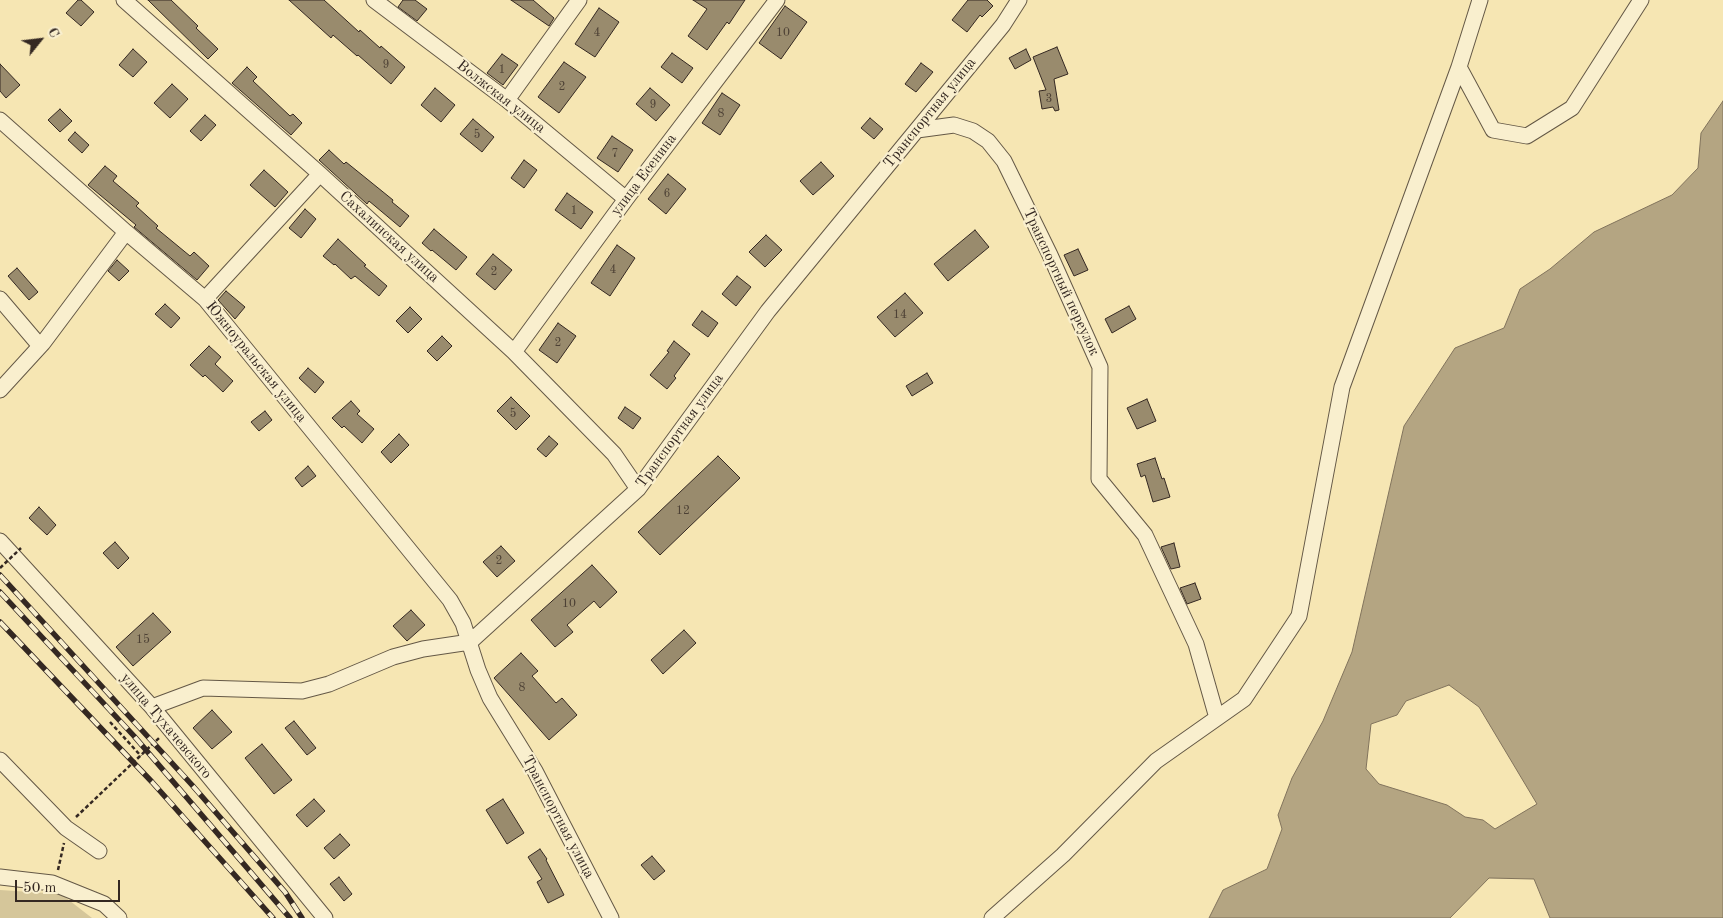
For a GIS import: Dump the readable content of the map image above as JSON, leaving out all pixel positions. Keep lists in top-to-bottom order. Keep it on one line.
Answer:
{"streets":{"street":["Волжская улица","Транспортная улица","улица Есенина","Сахалинская улица","Транспортный переулок","Южноуральская улица","улица Тухачевского"]},"crossings":[["Волжская улица","улица Есенина"],["Транспортная улица","Сахалинская улица"],["Транспортная улица","Транспортный переулок"],["Транспортная улица","Южноуральская улица"],["улица Есенина","Сахалинская улица"]],"house_numbers":["4","10","9","1","2","3","9","8","5","7","6","1","4","2","14","2","5","12","2","10","15","8"],"scale_bar":"50 m","north":"top right"}
